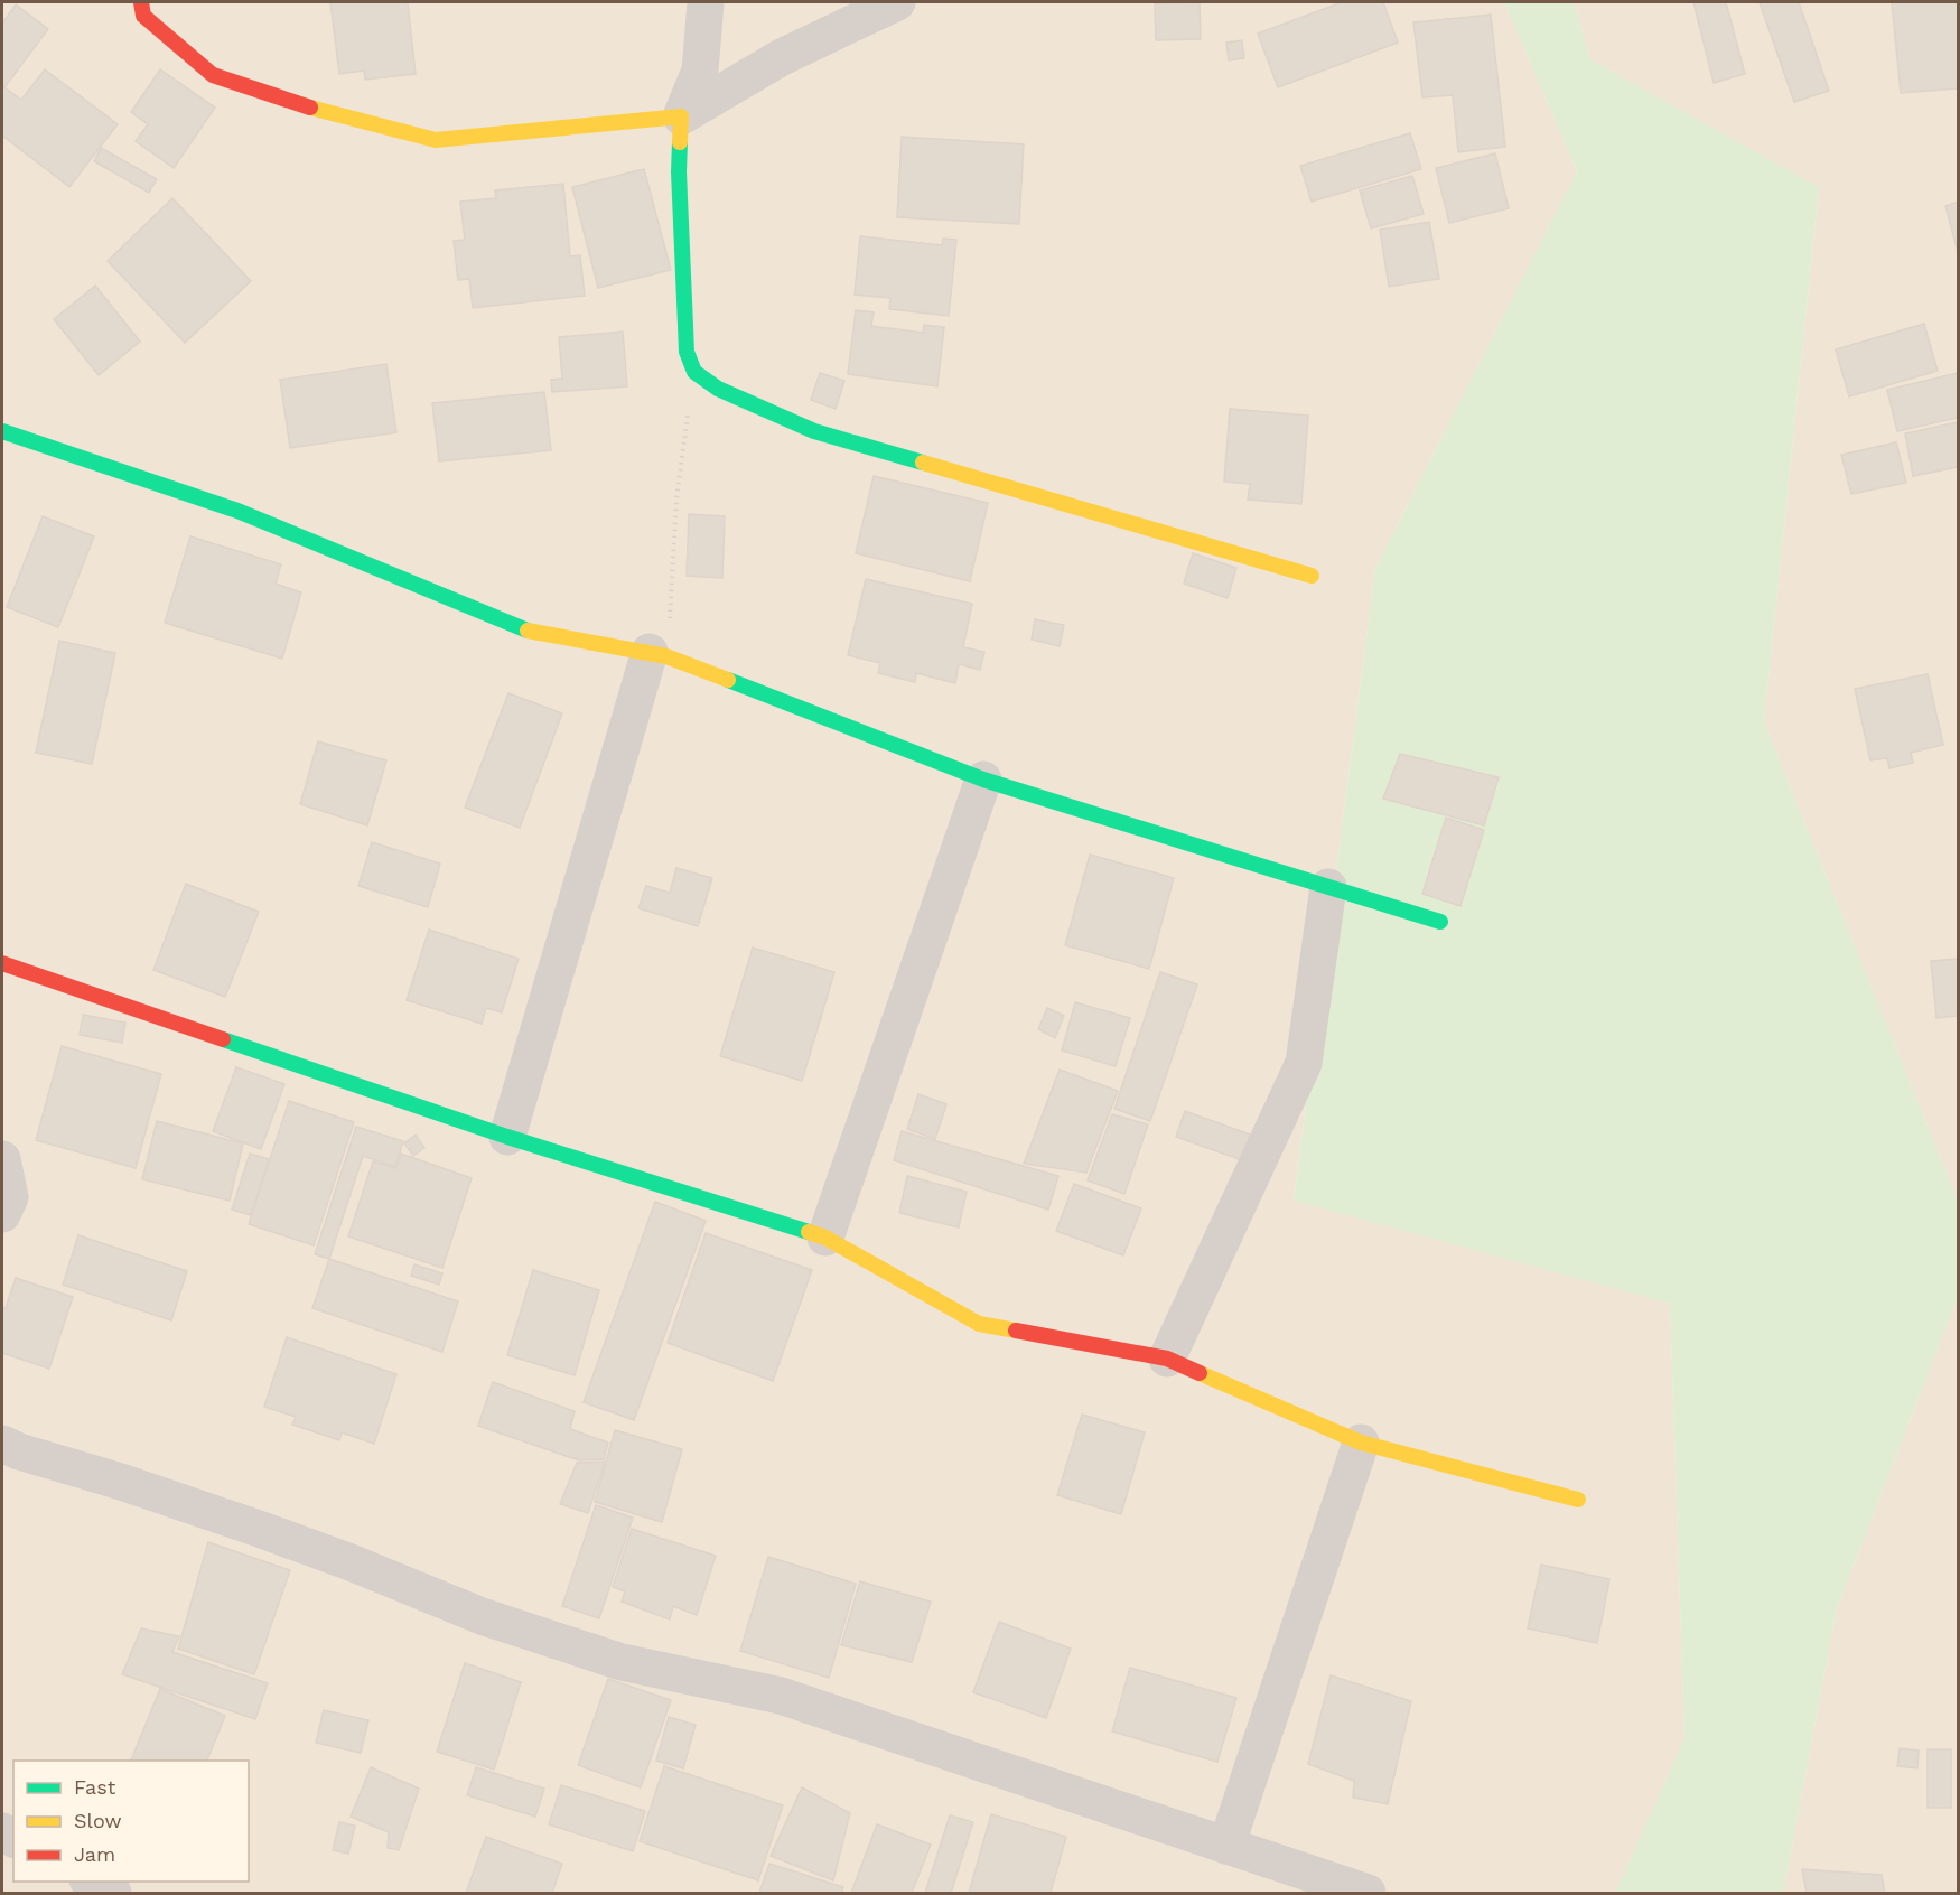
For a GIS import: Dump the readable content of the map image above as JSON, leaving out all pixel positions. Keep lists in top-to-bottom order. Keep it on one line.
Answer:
{"legend":["Fast","Slow","Jam"]}
